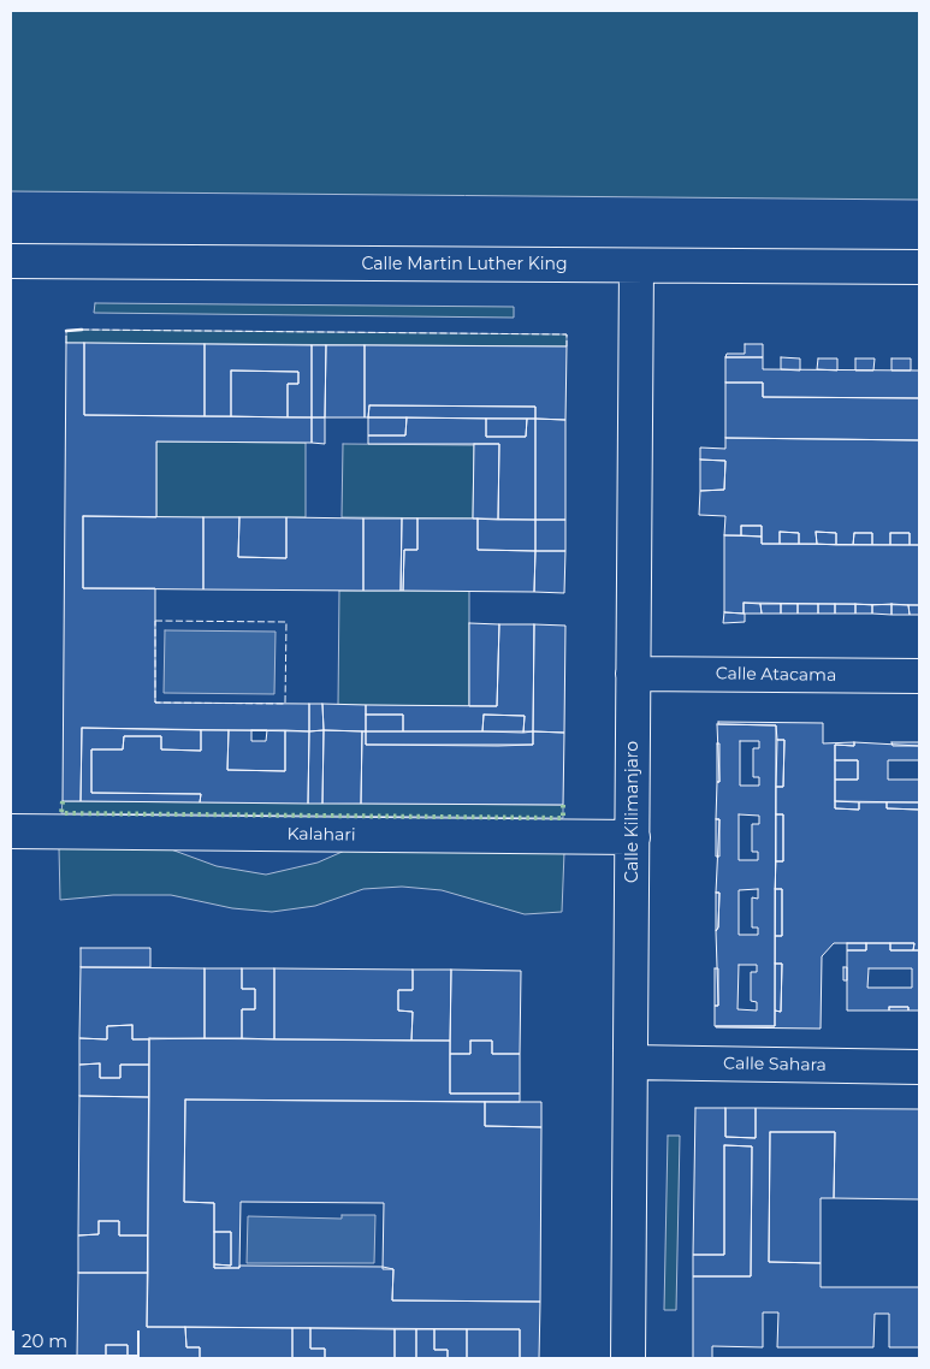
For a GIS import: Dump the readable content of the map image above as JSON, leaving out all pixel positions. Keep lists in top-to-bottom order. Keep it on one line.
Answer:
{"streets":{"street":["Calle Martin Luther King","Calle Atacama","Calle Kilimanjaro","Kalahari","Calle Sahara"]},"crossings":[["Calle Martin Luther King","Calle Kilimanjaro"],["Calle Atacama","Calle Kilimanjaro"],["Calle Kilimanjaro","Kalahari"],["Calle Kilimanjaro","Calle Sahara"]],"scale_bar":"20 m"}
